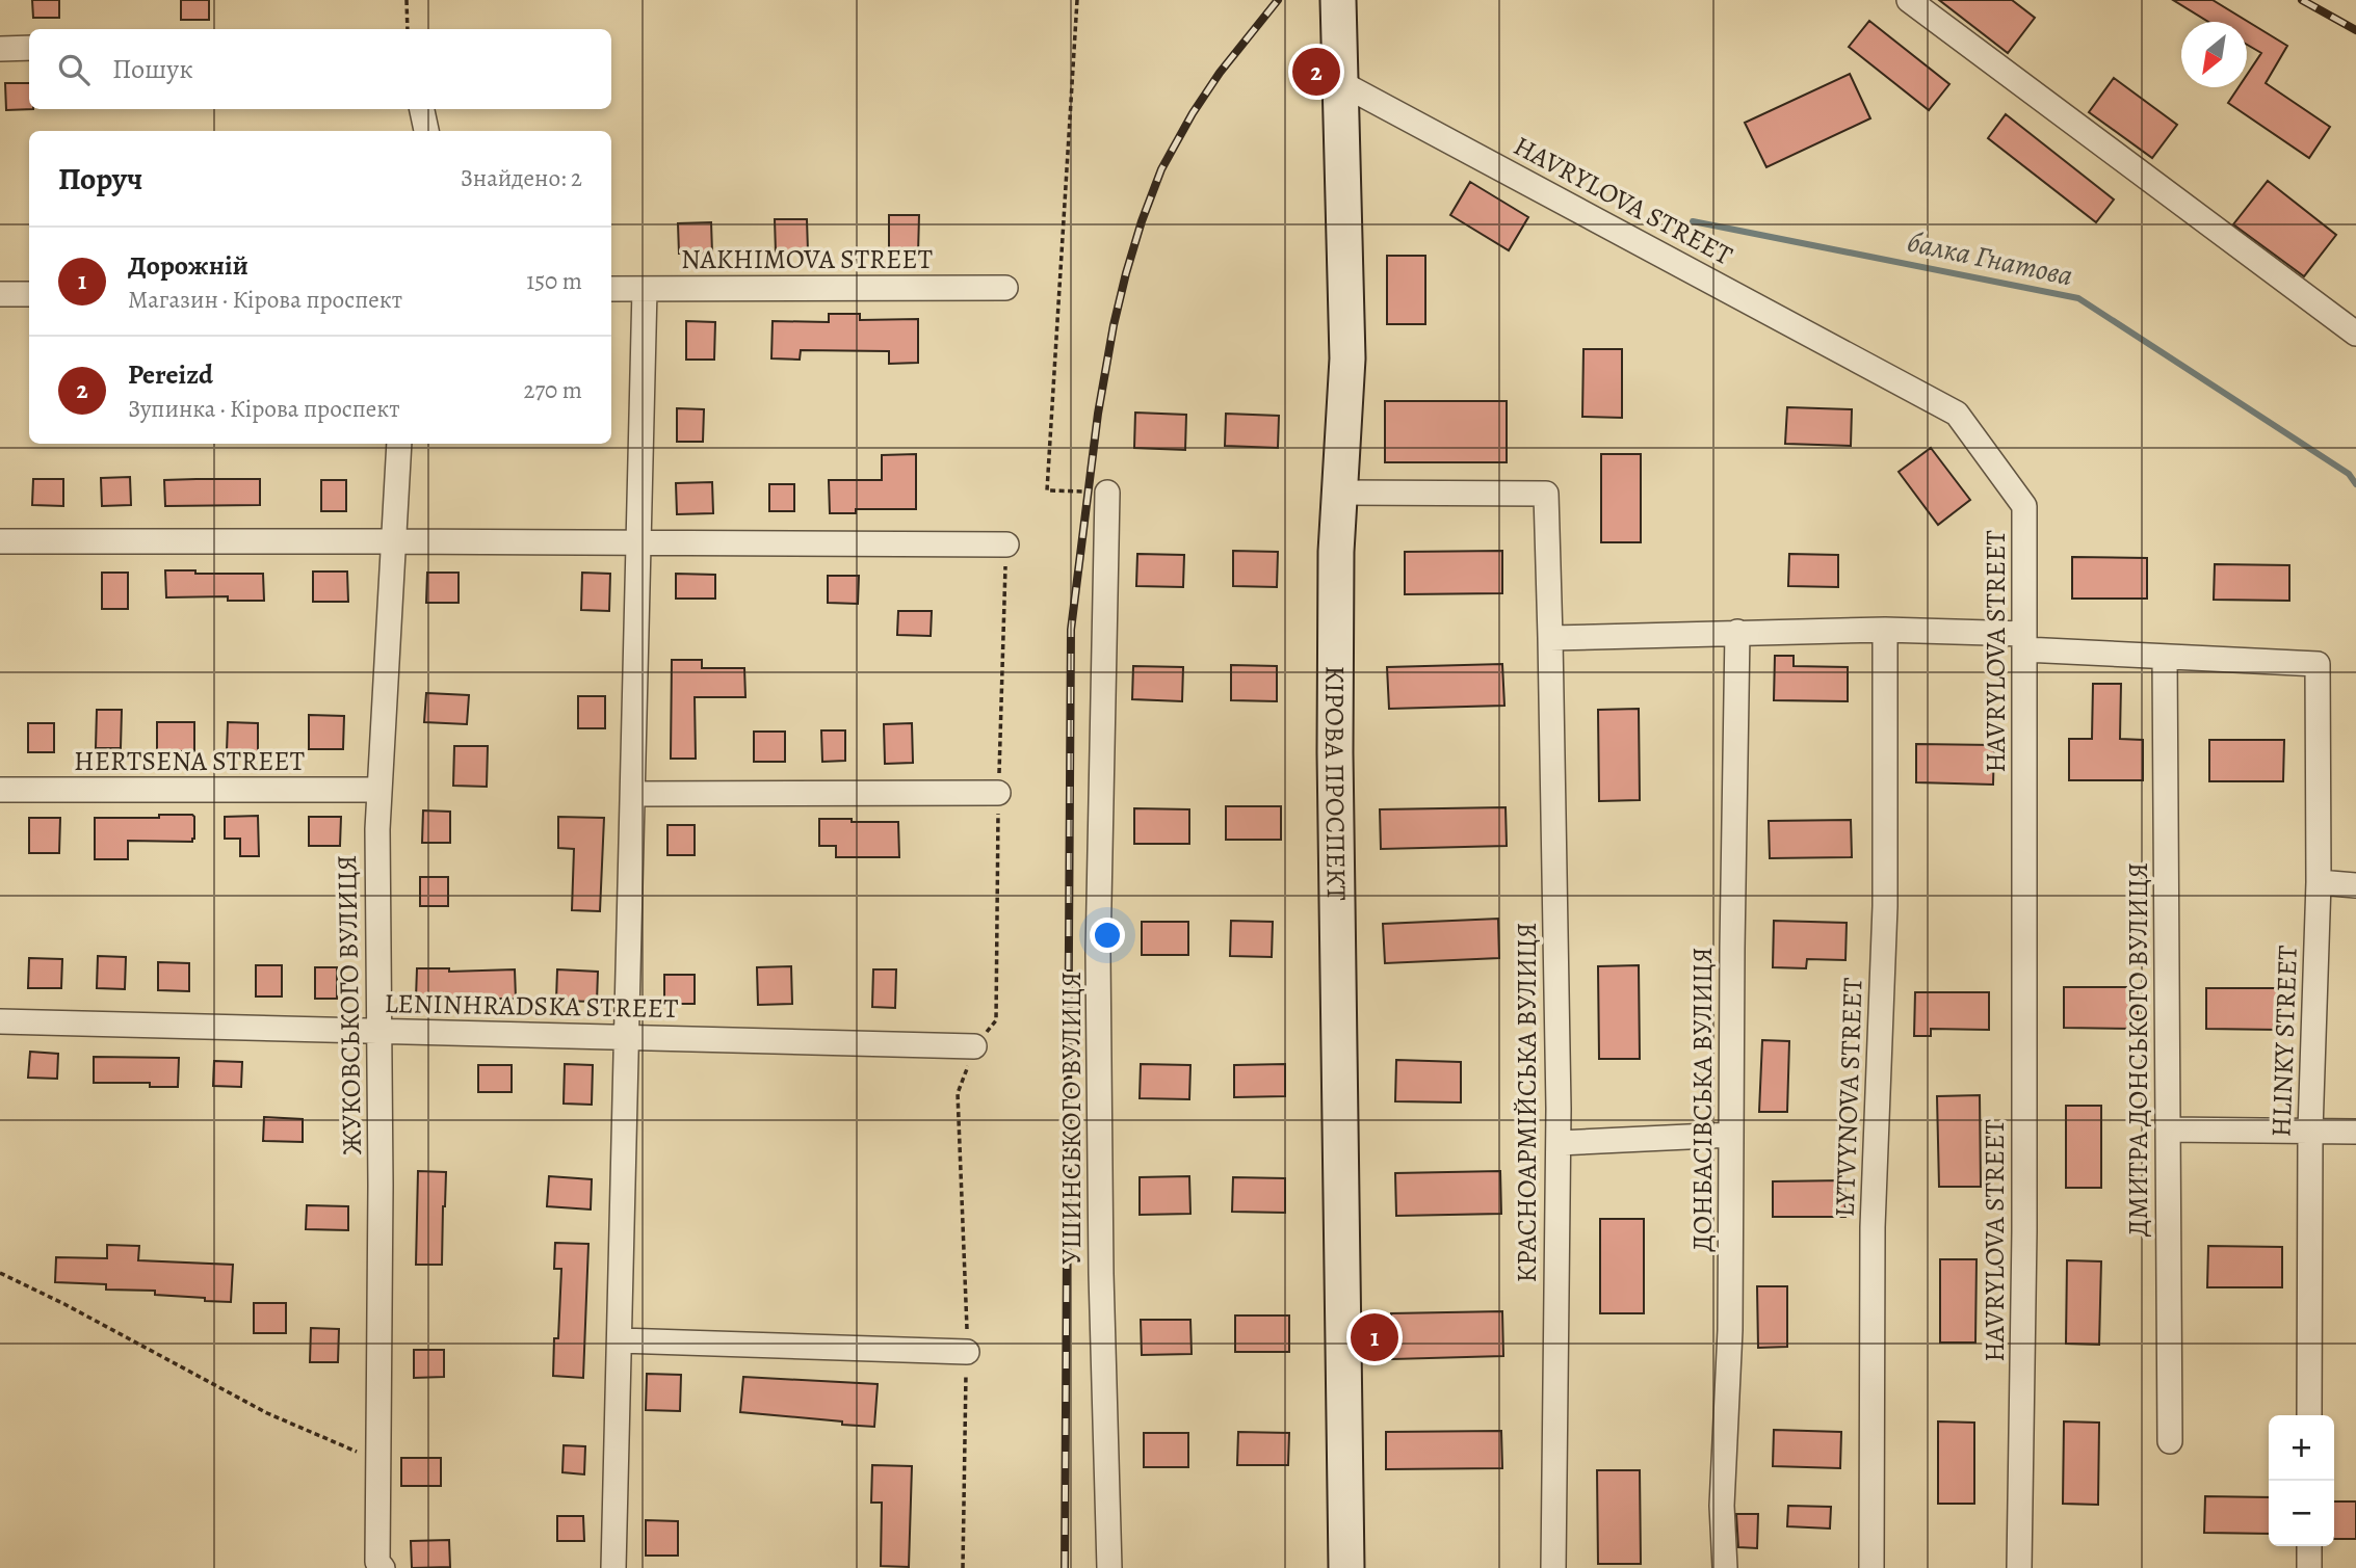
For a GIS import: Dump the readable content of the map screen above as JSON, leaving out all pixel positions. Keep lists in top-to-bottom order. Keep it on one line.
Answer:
{"streets":{"street":["HAVRYLOVA STREET","NAKHIMOVA STREET","HERTSENA STREET","КІРОВА ПРОСПЕКТ","ЖУКОВСЬКОГО ВУЛИЦЯ","LENINHRADSKA STREET","HLINKY STREET","ДМИТРА ДОНСЬКОГО ВУЛИЦЯ","LYTVYNOVA STREET","ДОНБАСІВСЬКА ВУЛИЦЯ","КРАСНОАРМІЙСЬКА ВУЛИЦЯ","УШИНСЬКОГО ВУЛИЦЯ"]},"crossings":[["HAVRYLOVA STREET","КІРОВА ПРОСПЕКТ"],["HERTSENA STREET","ЖУКОВСЬКОГО ВУЛИЦЯ"],["КІРОВА ПРОСПЕКТ","КРАСНОАРМІЙСЬКА ВУЛИЦЯ"],["ЖУКОВСЬКОГО ВУЛИЦЯ","LENINHRADSKA STREET"],["HLINKY STREET","ДМИТРА ДОНСЬКОГО ВУЛИЦЯ"]],"water":["балка Гнатова"],"north":"bottom left","page":{"search":"Пошук","pins":["2","1"],"heading":["Поруч","Знайдено: 2"],"list":[{"mark":"1","name":"Дорожній","note":"Магазин · Кірова проспект","value":"150 m"},{"mark":"2","name":"Pereizd","note":"Зупинка · Кірова проспект","value":"270 m"}],"map_buttons":["+","−"]}}
